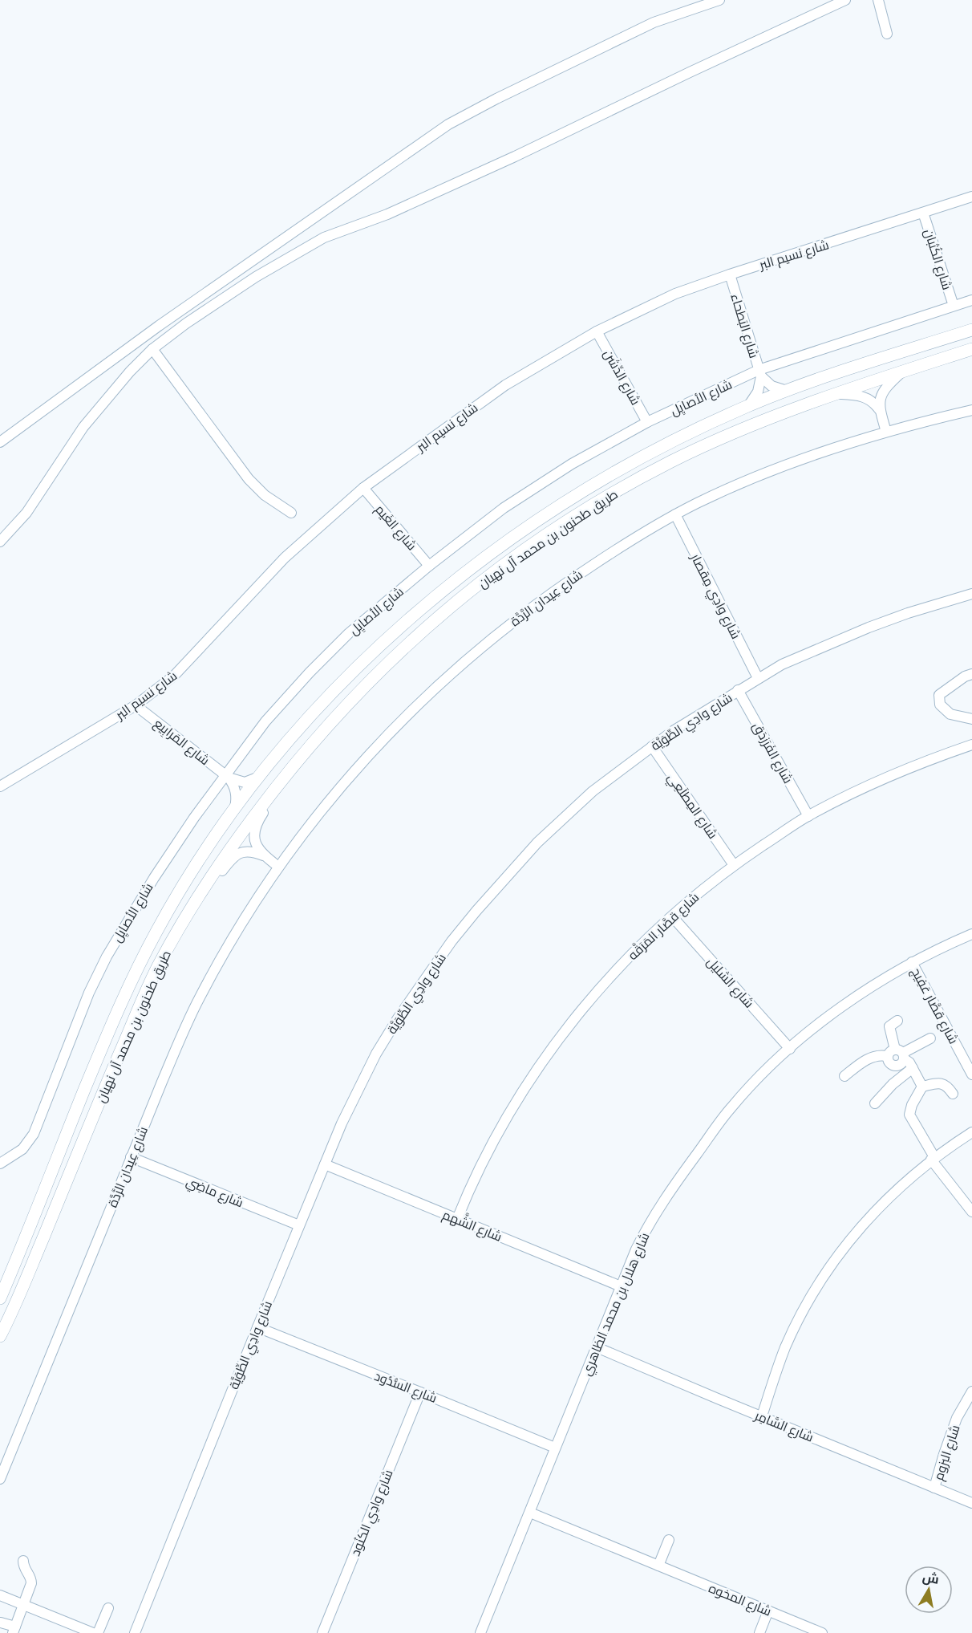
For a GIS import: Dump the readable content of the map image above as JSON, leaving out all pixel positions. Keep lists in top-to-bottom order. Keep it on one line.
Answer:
{"streets":{"main road":["طريق طحنون بن محمد آل نهيان"],"street":["شارع نسيم البر","شارع الكُثبان","شارع البَطحاء","شارع الدِّشَن","شارع الأصايِل","شارع الغَيم","شارع وادِي مِقصار","شارع عِيدان الرَّدَّة","شارع وادِي الطِّوَيَّة","شارع المَرابِيع","شارع الفَرَزدَق","شارع المِطلَعِي","شارع قصَّار المَرَقَّه","شارع الشليل","شارع قصَّار عَفِيج","شارع ماضِي","شارع الشَّهم","شارع هلال بن محمد الظاهري","شارع السُّدُود","شارع السَّامِر","شارع البزوم","شارع وادِي الكنُود","شارع المخوه"]},"crossings":[["شارع نسيم البر","شارع الكُثبان"],["شارع نسيم البر","شارع البَطحاء"],["شارع نسيم البر","شارع الدِّشَن"],["شارع نسيم البر","شارع الغَيم"],["شارع نسيم البر","شارع المَرابِيع"],["شارع الكُثبان","شارع الأصايِل"],["شارع البَطحاء","شارع الأصايِل"],["شارع البَطحاء","طريق طحنون بن محمد آل نهيان"],["شارع الدِّشَن","شارع الأصايِل"],["شارع الأصايِل","شارع الغَيم"],["شارع الأصايِل","شارع المَرابِيع"],["شارع وادِي مِقصار","شارع عِيدان الرَّدَّة"],["شارع وادِي مِقصار","شارع وادِي الطِّوَيَّة"],["شارع عِيدان الرَّدَّة","شارع ماضِي"],["شارع وادِي الطِّوَيَّة","شارع الفَرَزدَق"],["شارع وادِي الطِّوَيَّة","شارع المِطلَعِي"],["شارع وادِي الطِّوَيَّة","شارع ماضِي"],["شارع وادِي الطِّوَيَّة","شارع الشَّهم"],["شارع وادِي الطِّوَيَّة","شارع السُّدُود"],["شارع الفَرَزدَق","شارع قصَّار المَرَقَّه"],["شارع المِطلَعِي","شارع قصَّار المَرَقَّه"],["شارع قصَّار المَرَقَّه","شارع الشليل"],["شارع قصَّار المَرَقَّه","شارع الشَّهم"],["شارع الشليل","شارع هلال بن محمد الظاهري"],["شارع قصَّار عَفِيج","شارع هلال بن محمد الظاهري"],["شارع الشَّهم","شارع هلال بن محمد الظاهري"],["شارع هلال بن محمد الظاهري","شارع السُّدُود"],["شارع هلال بن محمد الظاهري","شارع السَّامِر"],["شارع هلال بن محمد الظاهري","شارع المخوه"],["شارع السُّدُود","شارع وادِي الكنُود"],["شارع السَّامِر","شارع البزوم"]],"north":"top"}
